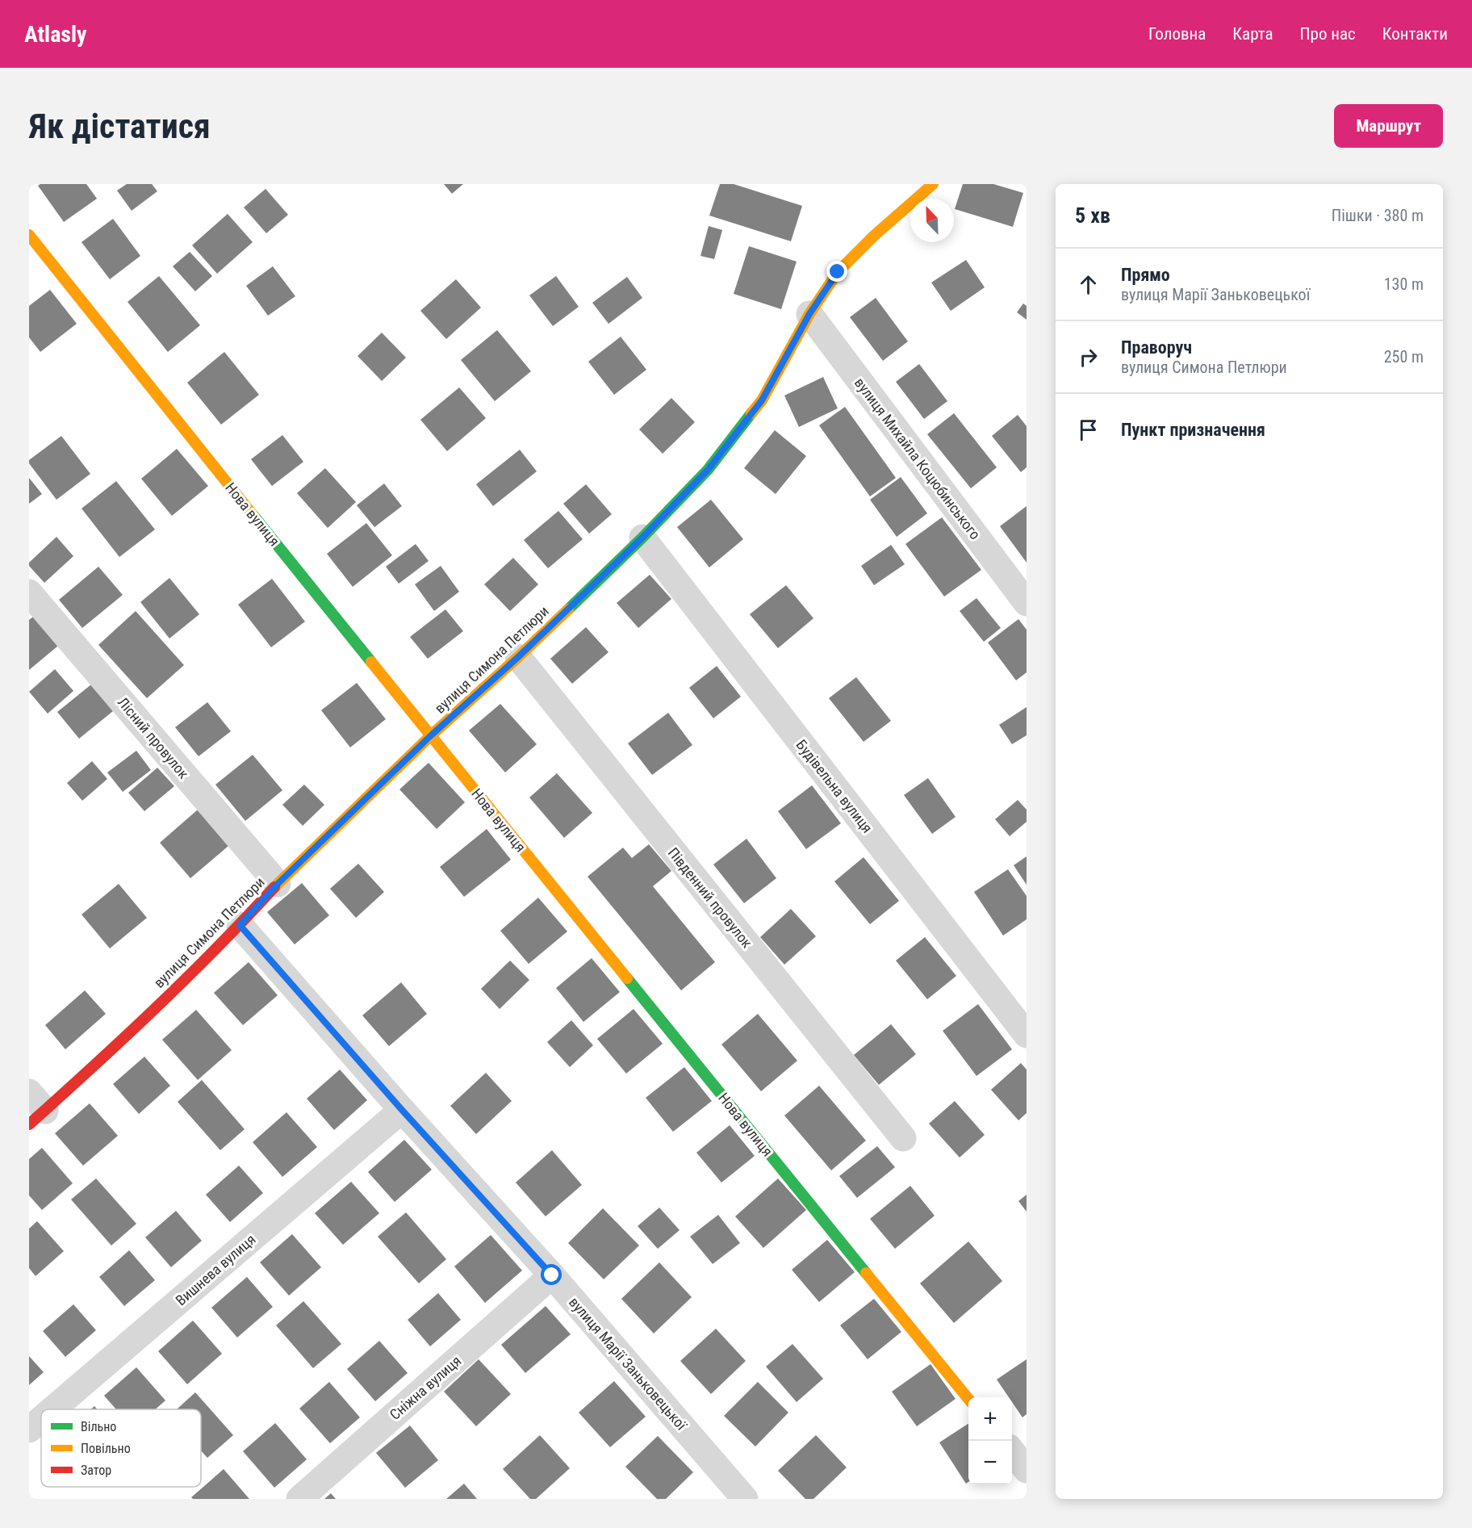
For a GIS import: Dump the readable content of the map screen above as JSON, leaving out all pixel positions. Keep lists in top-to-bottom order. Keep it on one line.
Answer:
{"streets":{"street":["вулиця Михайла Коцюбинського","Нова вулиця","вулиця Симона Петлюри","Лісний провулок","Будівельна вулиця","Південний провулок","Вишнева вулиця","вулиця Марії Заньковецької","Сніжна вулиця"]},"crossings":[["вулиця Михайла Коцюбинського","вулиця Симона Петлюри"],["Нова вулиця","вулиця Симона Петлюри"],["вулиця Симона Петлюри","Лісний провулок"],["вулиця Симона Петлюри","Будівельна вулиця"],["вулиця Симона Петлюри","Південний провулок"],["вулиця Симона Петлюри","вулиця Марії Заньковецької"],["Вишнева вулиця","вулиця Марії Заньковецької"],["вулиця Марії Заньковецької","Сніжна вулиця"]],"legend":["Вільно","Повільно","Затор"],"north":"top left","page":{"header":"Atlasly","nav":["Головна","Карта","Про нас","Контакти"],"buttons":"Маршрут","title":"Як дістатися","heading":["5 хв","Пішки · 380 m"],"list":[["Прямо","вулиця Марії Заньковецької","130 m"],["Праворуч","вулиця Симона Петлюри","250 m"],"Пункт призначення"],"map_buttons":["+","−"]}}
